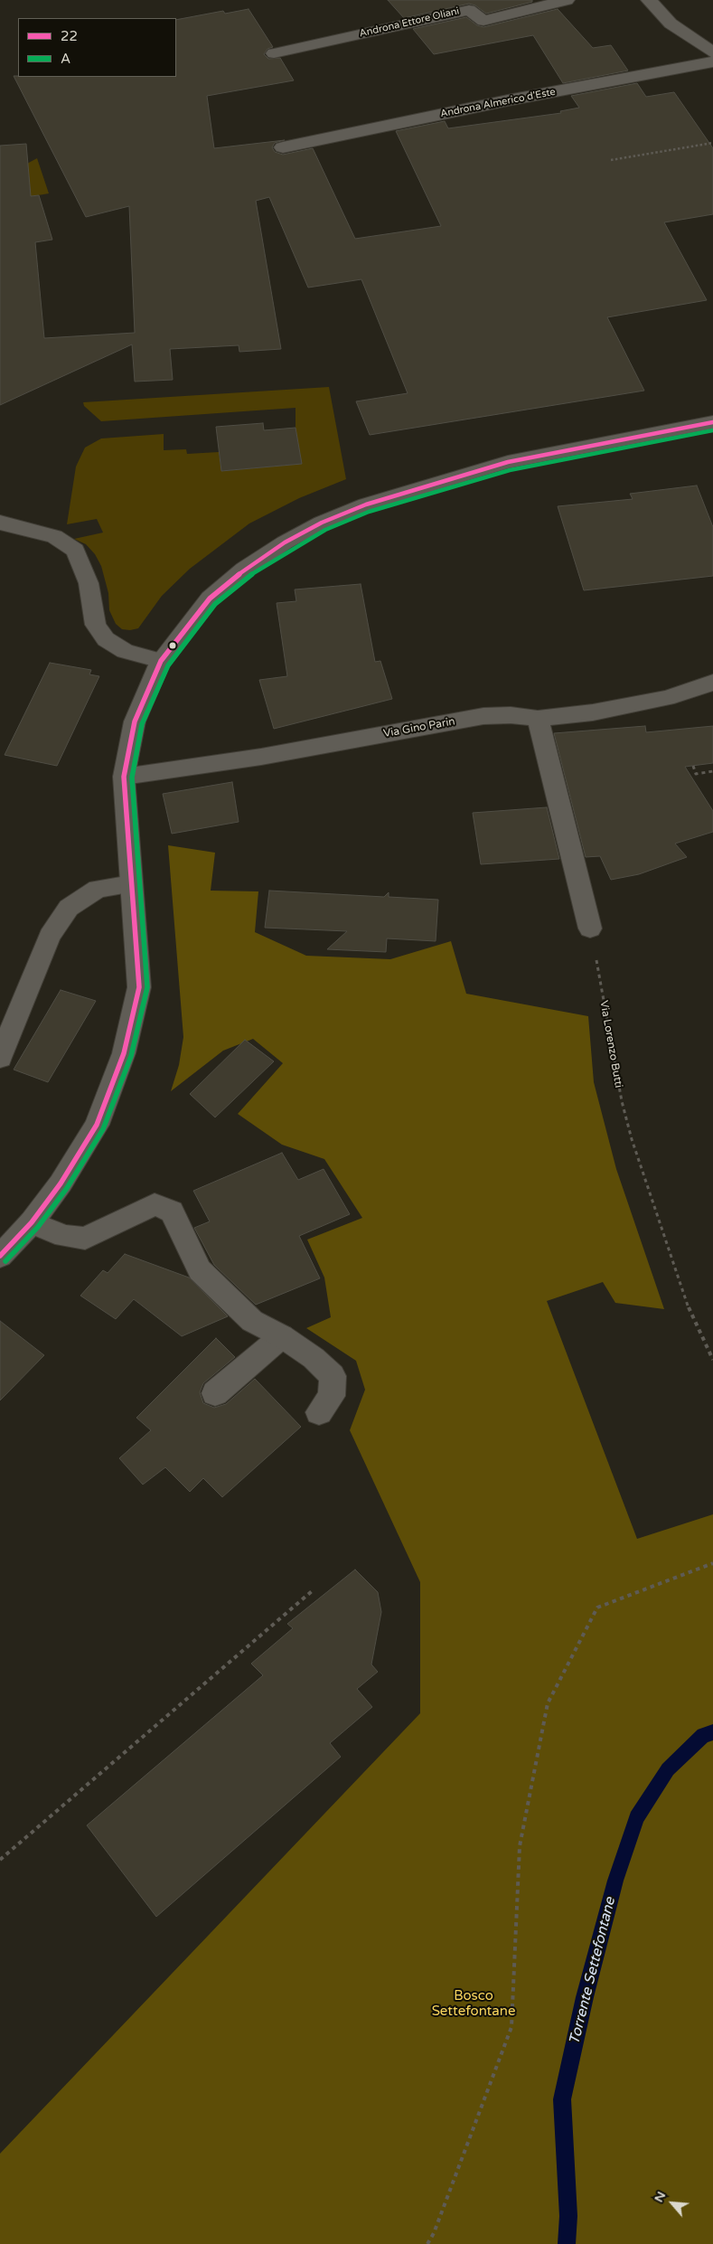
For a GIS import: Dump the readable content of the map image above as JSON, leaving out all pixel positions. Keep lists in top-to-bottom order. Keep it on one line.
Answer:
{"streets":{"street":["Androna Ettore Oliani","Androna Almerico d'Este","Via Gino Parin"],"path":["Via Lorenzo Butti"]},"water":["Torrente Settefontane"],"parks":["Bosco Settefontane"],"lines":["transit line 22","transit line A"],"legend":["22","A"],"north":"top left"}
